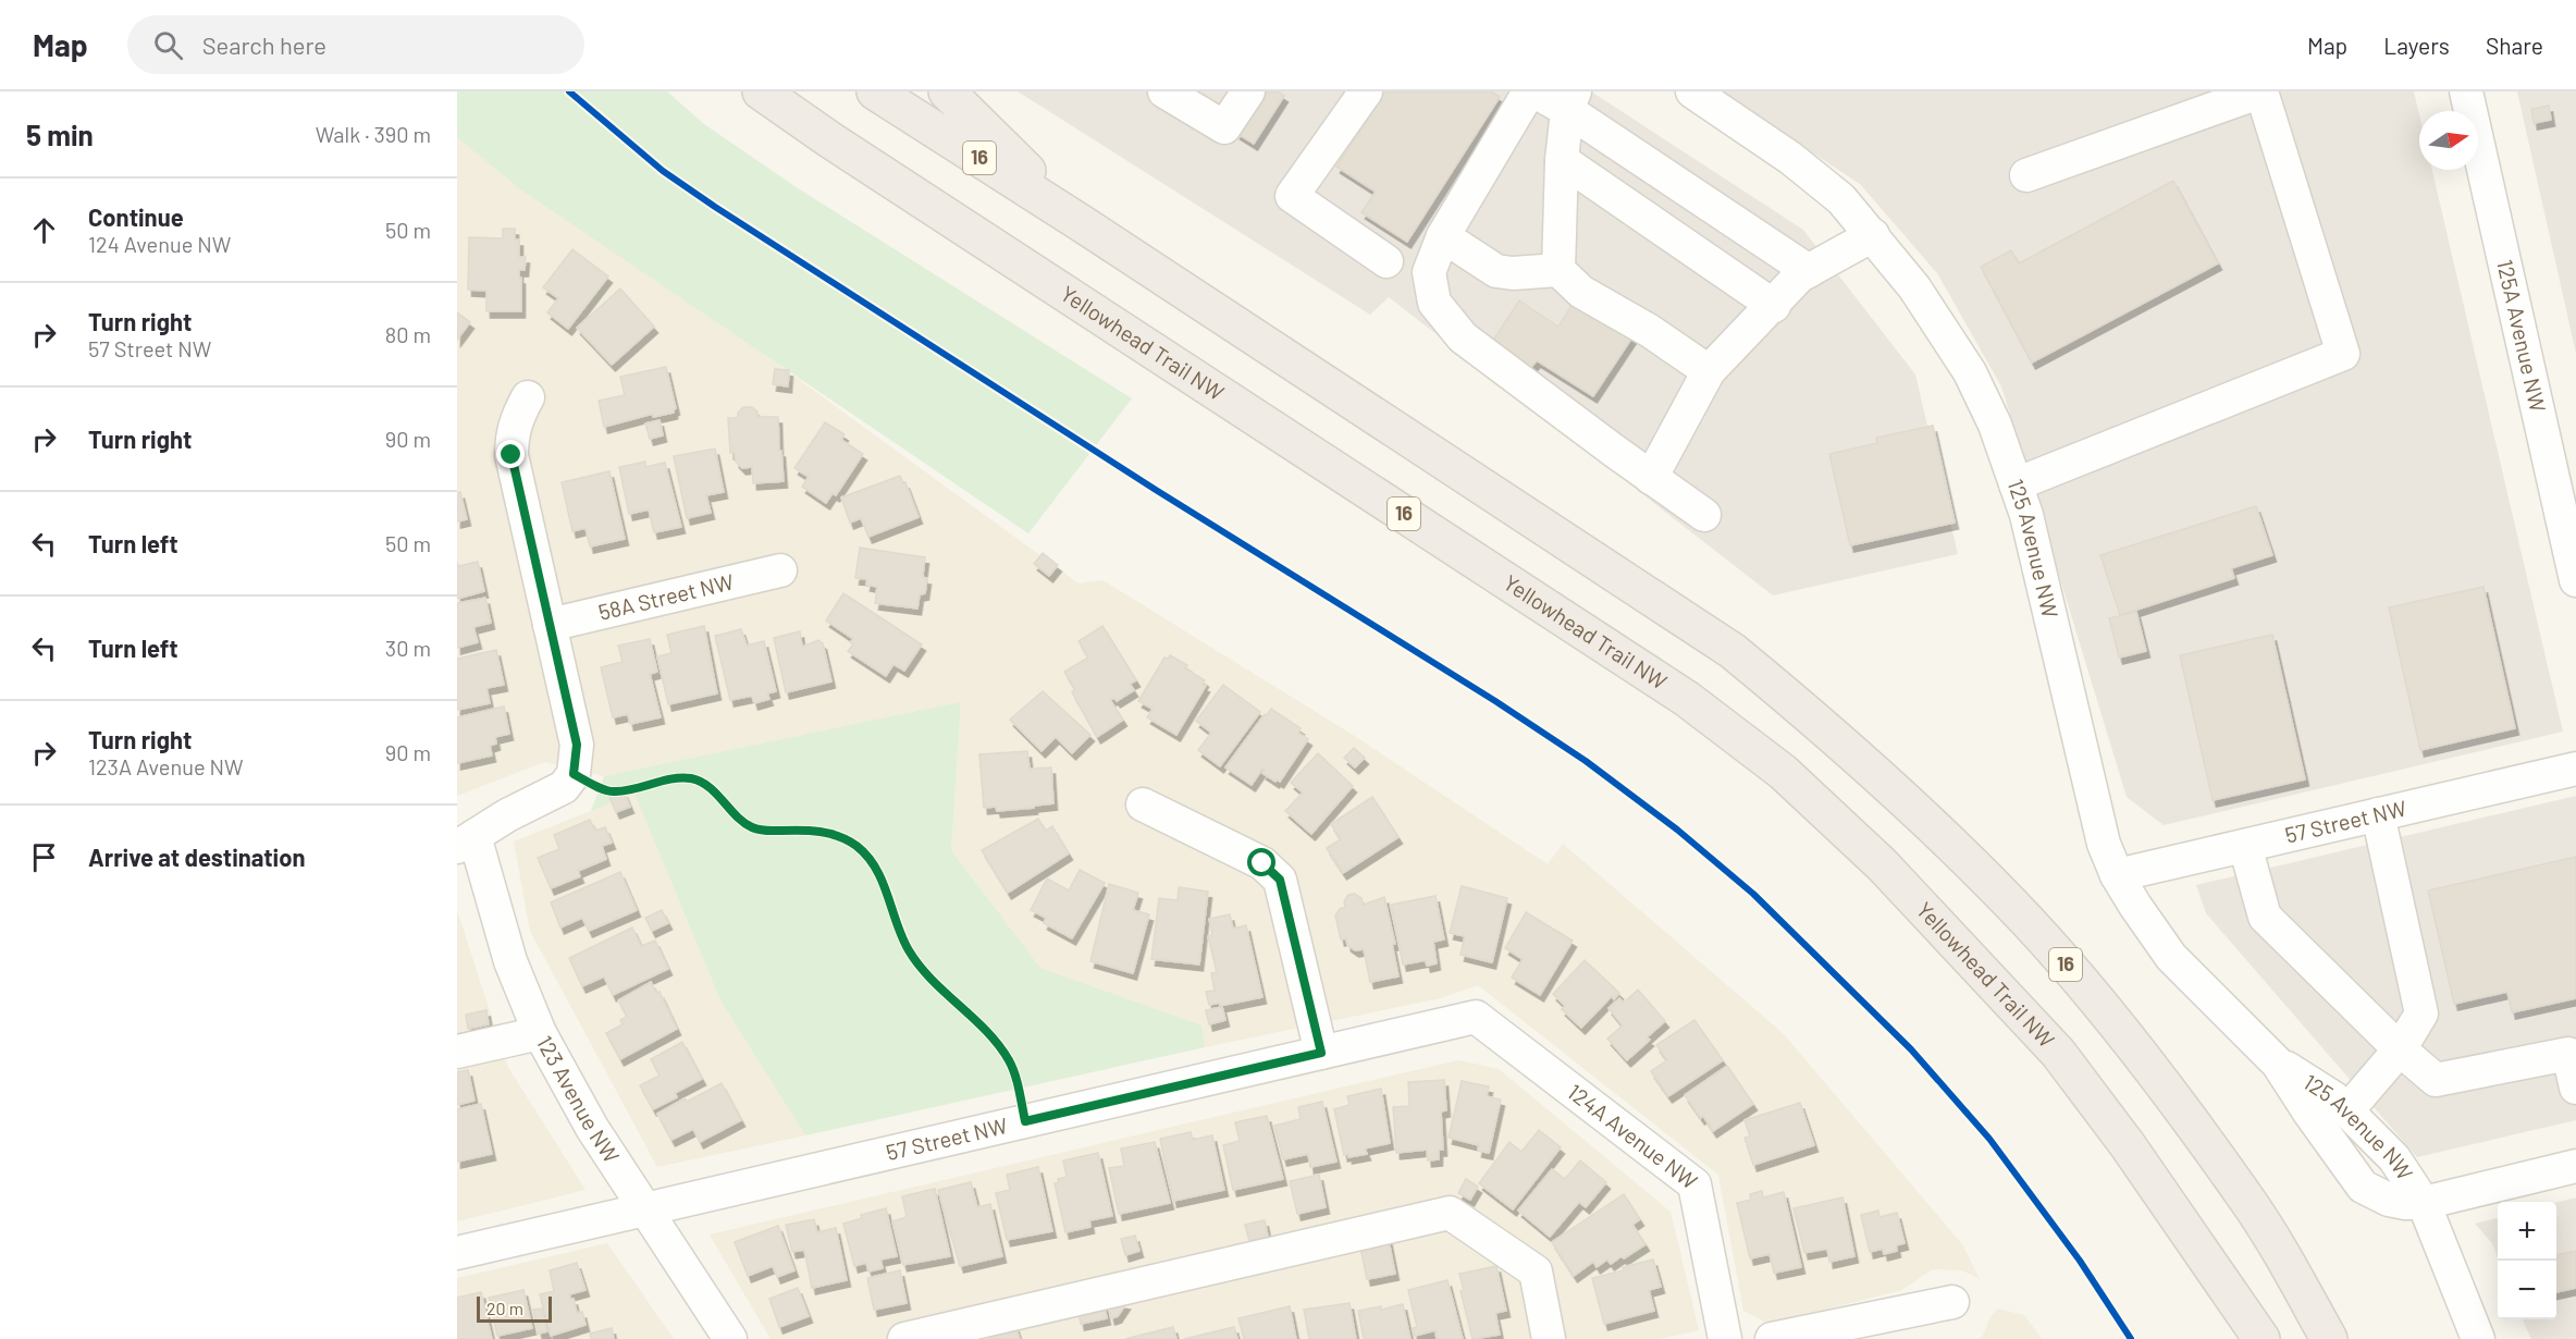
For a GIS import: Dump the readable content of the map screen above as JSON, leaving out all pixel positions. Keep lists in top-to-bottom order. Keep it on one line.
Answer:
{"streets":{"highway":["16","Yellowhead Trail NW"],"street":["125A Avenue NW","125 Avenue NW","58A Street NW","57 Street NW","123 Avenue NW","124A Avenue NW"]},"crossings":[["125 Avenue NW","57 Street NW"],["57 Street NW","123 Avenue NW"],["57 Street NW","124A Avenue NW"]],"scale_bar":"20 m","north":"right","page":{"header":"Map","search":"Search here","nav":["Map","Layers","Share"],"heading":["5 min","Walk · 390 m"],"list":[["Continue","124 Avenue NW","50 m"],["Turn right","57 Street NW","80 m"],["Turn right","90 m"],["Turn left","50 m"],["Turn left","30 m"],["Turn right","123A Avenue NW","90 m"],"Arrive at destination"],"map_buttons":["+","−"],"scale":"20 m"}}
